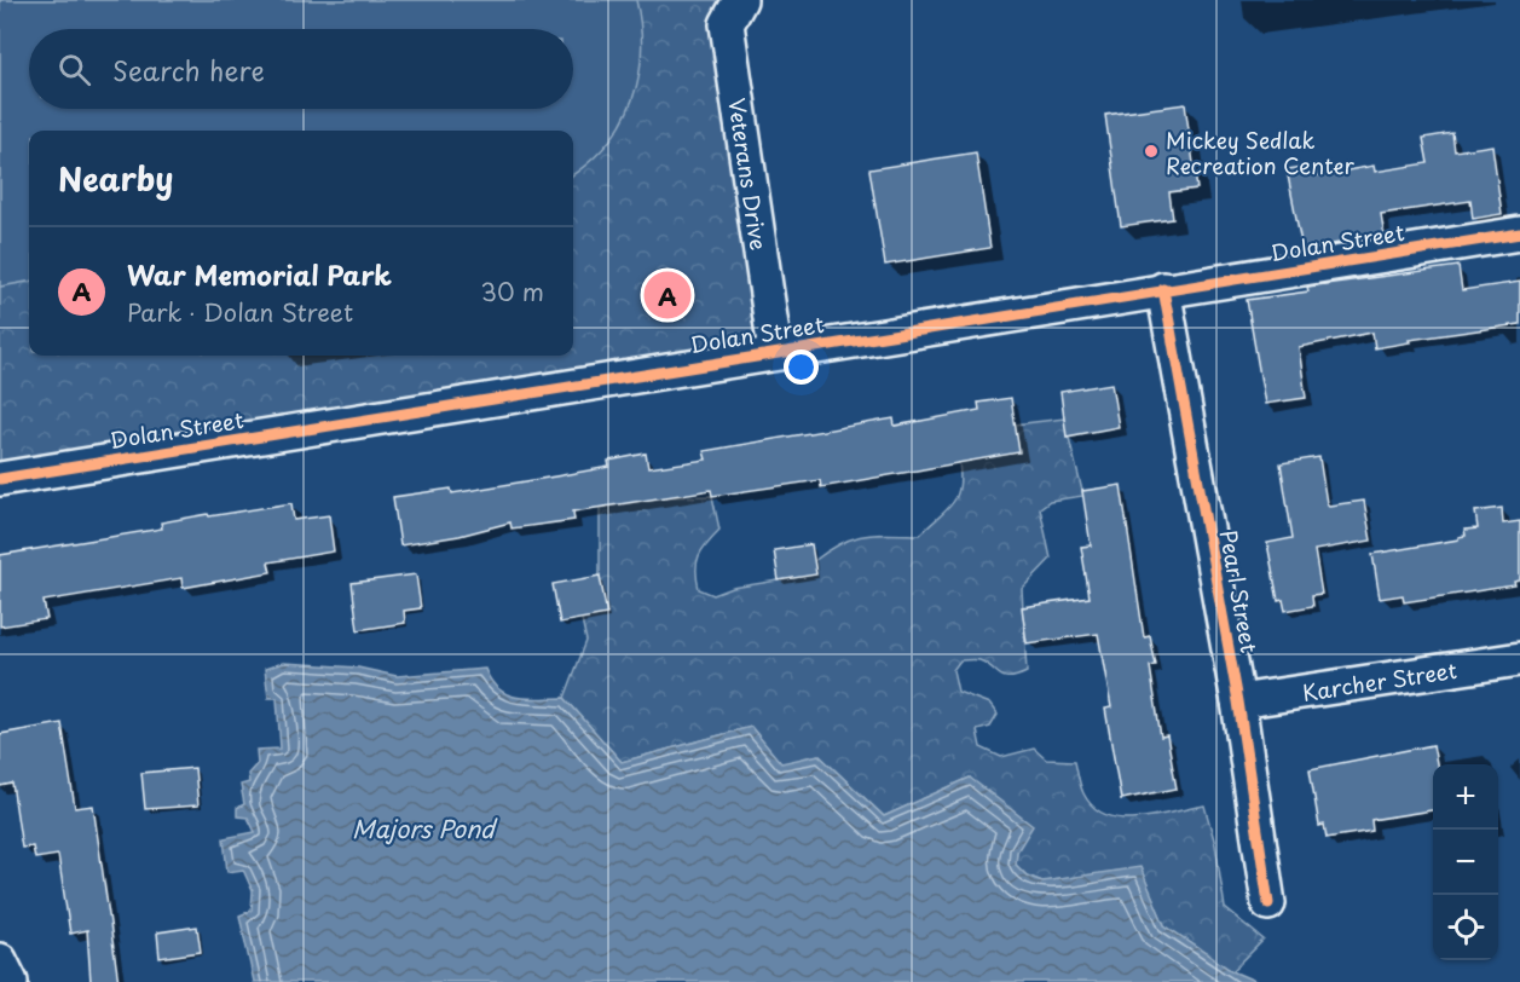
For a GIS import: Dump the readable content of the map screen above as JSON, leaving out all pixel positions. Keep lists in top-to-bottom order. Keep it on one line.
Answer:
{"streets":{"street":["Veterans Drive","Dolan Street","Pearl Street","Karcher Street"]},"crossings":[["Veterans Drive","Dolan Street"],["Dolan Street","Pearl Street"],["Pearl Street","Karcher Street"]],"water":["Majors Pond"],"places":["Mickey Sedlak Recreation Center"],"page":{"search":"Search here","heading":"Nearby","list":[{"mark":"A","name":"War Memorial Park","note":"Park · Dolan Street","value":"30 m"}],"pins":"A","map_buttons":["+","−"]}}
